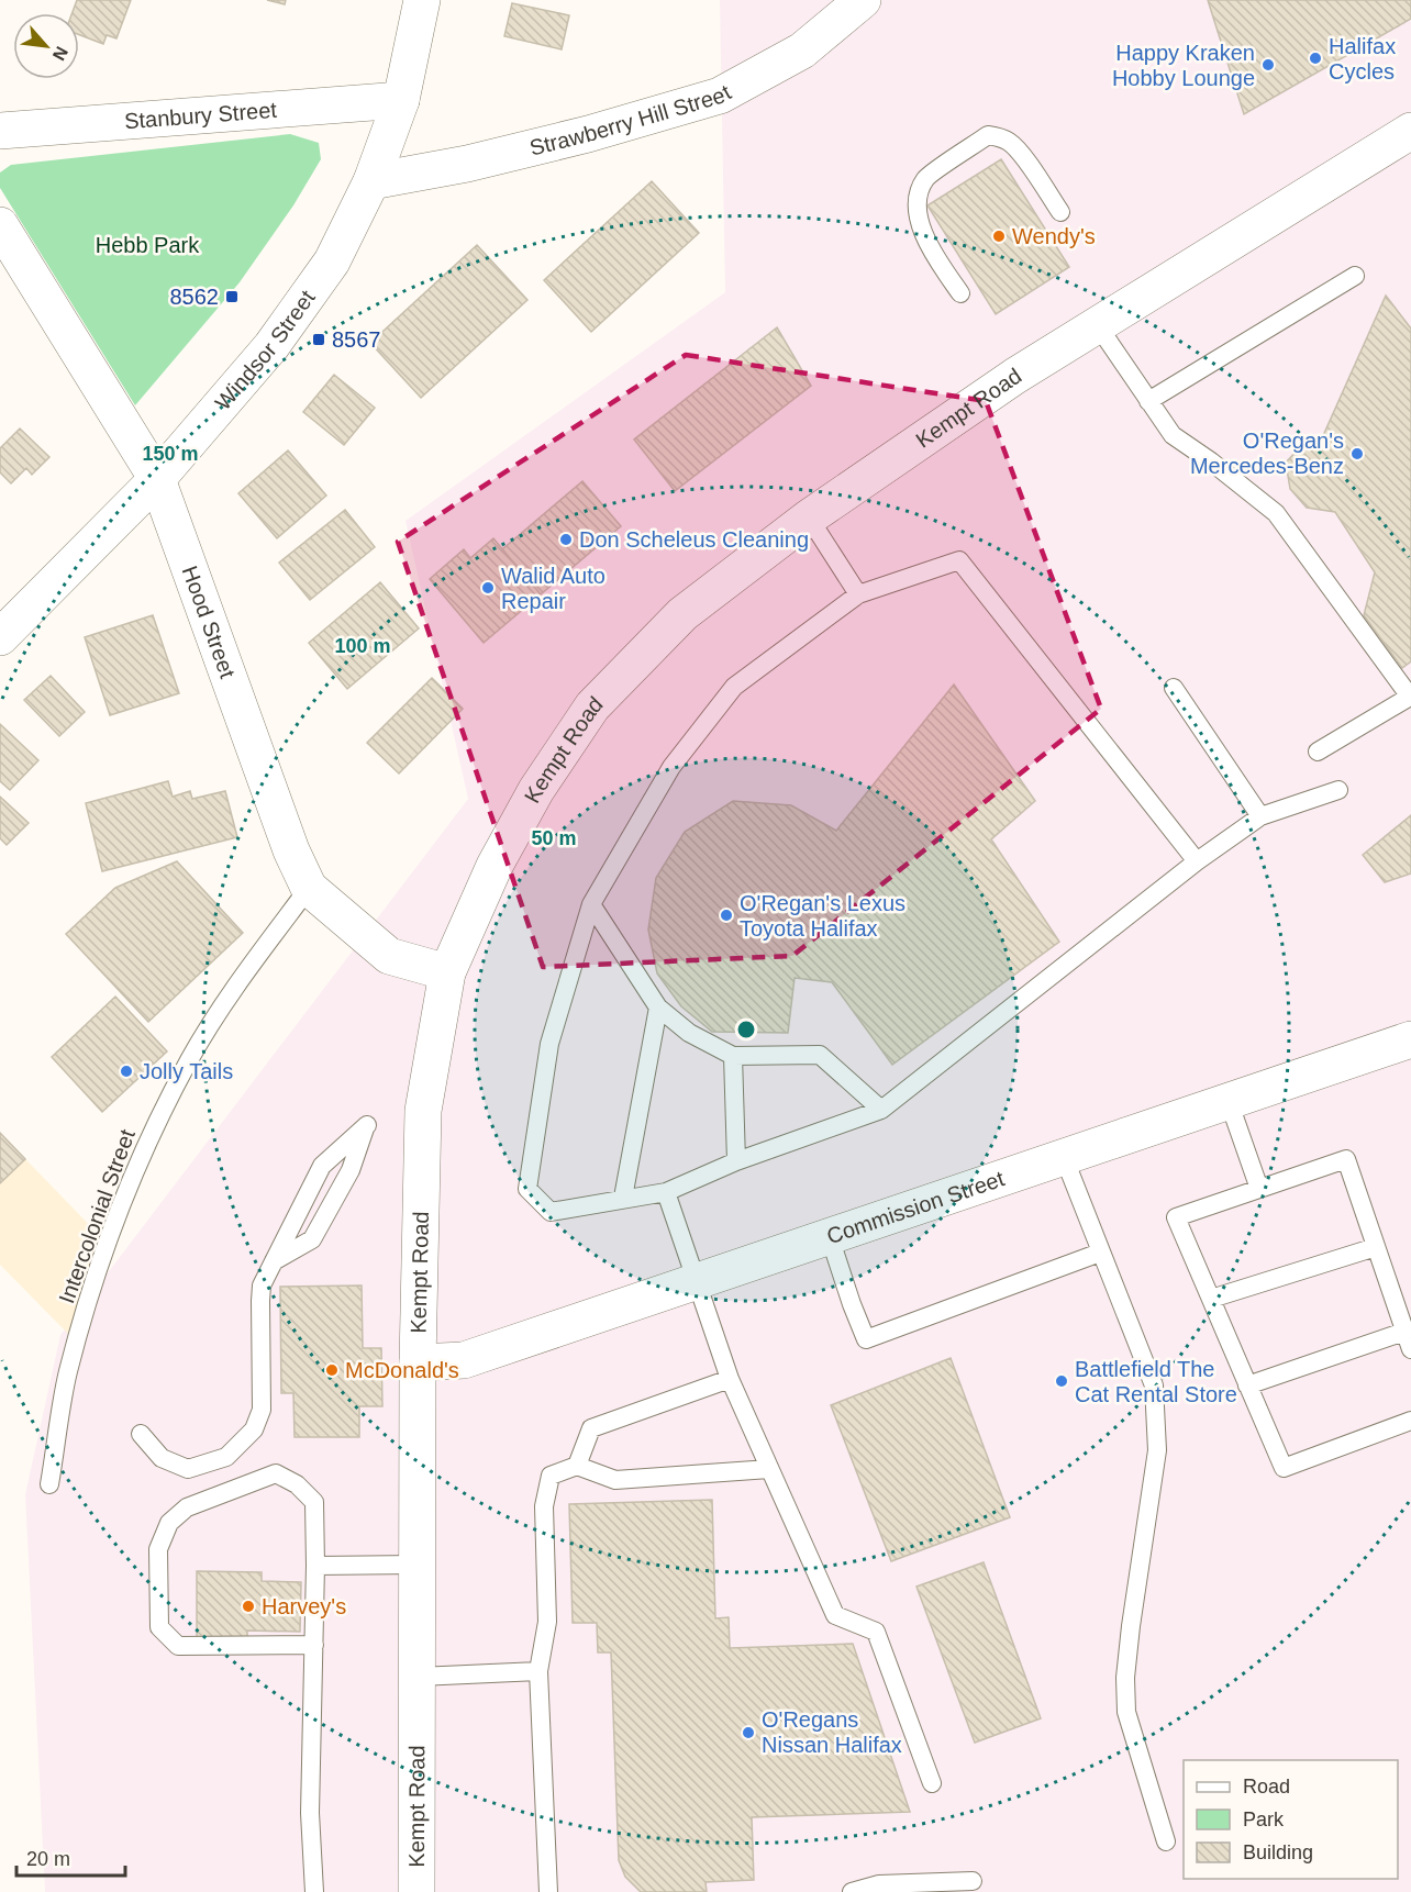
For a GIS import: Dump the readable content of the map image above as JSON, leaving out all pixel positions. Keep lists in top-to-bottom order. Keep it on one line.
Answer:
{"streets":{"street":["Stanbury Street","Strawberry Hill Street","Windsor Street","Kempt Road","Hood Street","Commission Street"],"lane":["Intercolonial Street"]},"crossings":[["Stanbury Street","Windsor Street"],["Strawberry Hill Street","Windsor Street"],["Windsor Street","Hood Street"],["Kempt Road","Hood Street"],["Kempt Road","Commission Street"],["Hood Street","Intercolonial Street"]],"parks":["Hebb Park"],"places":{"other":["Halifax Cycles","Happy Kraken Hobby Lounge","Wendy's","O'Regan's Mercedes-Benz","Don Scheleus Cleaning","Walid Auto Repair","O'Regan's Lexus Toyota Halifax","Jolly Tails","McDonald's","Battlefield The Cat Rental Store","Harvey's","O'Regans Nissan Halifax"],"transit":["8562","8567"]},"legend":["Road","Park","Building"],"scale_bar":"20 m","north":"bottom right","rings":["150 m","100 m","50 m"]}
